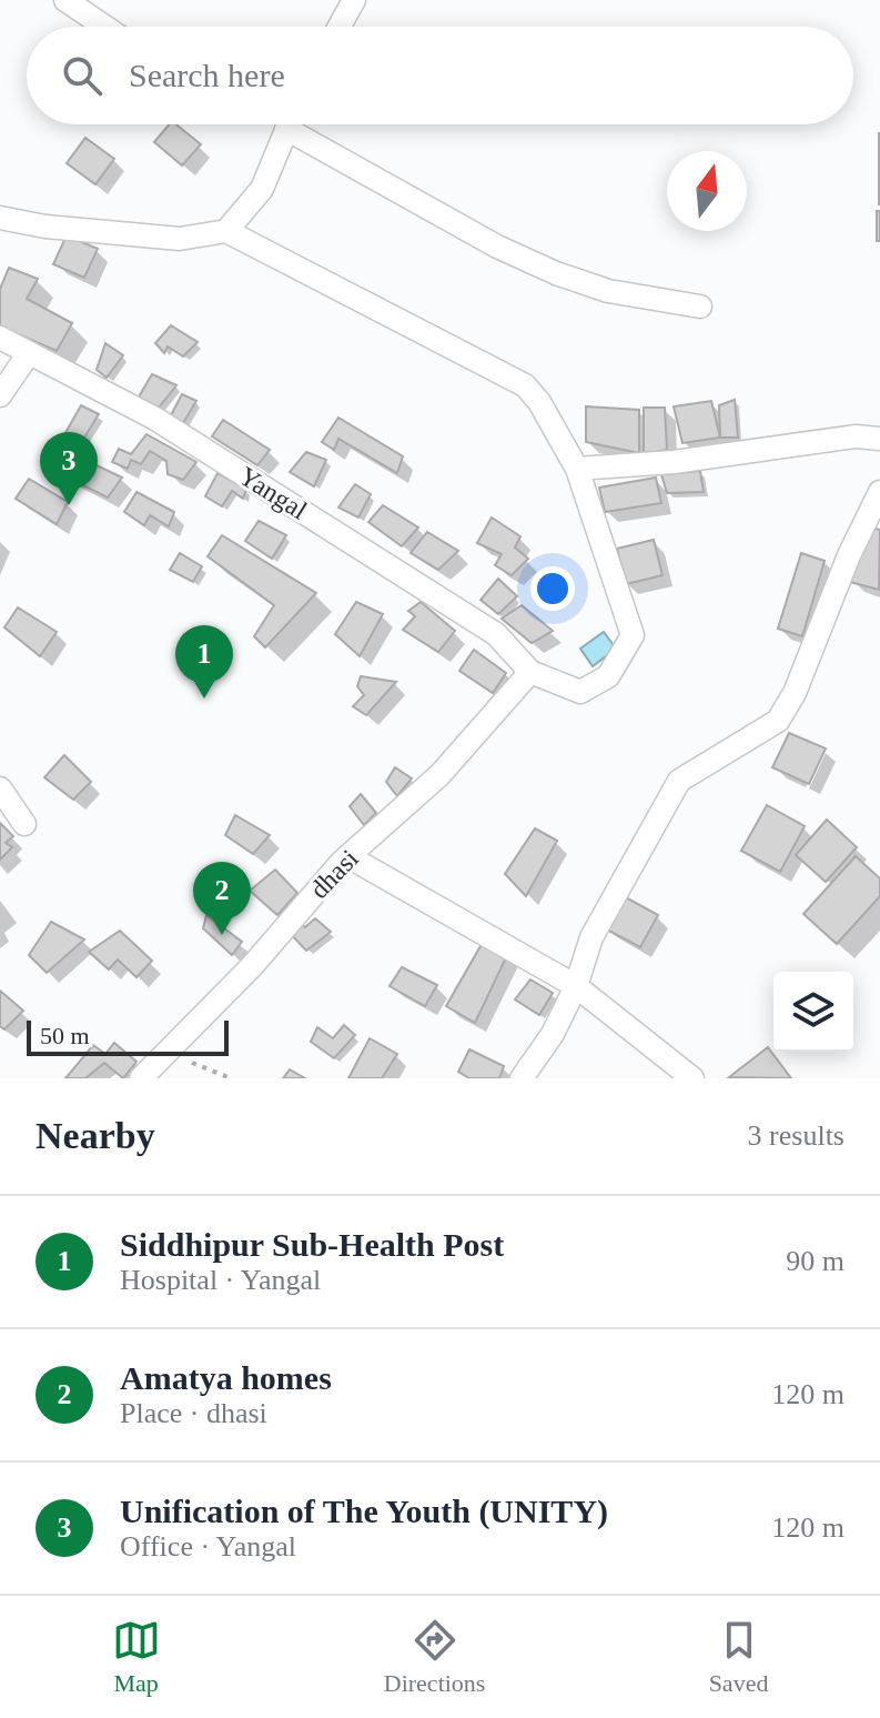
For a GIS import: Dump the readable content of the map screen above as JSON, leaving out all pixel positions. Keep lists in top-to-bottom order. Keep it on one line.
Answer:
{"streets":{"street":["Yangal","dhasi"]},"crossings":[["Yangal","dhasi"]],"scale_bar":"50 m","north":"top","page":{"search":"Search here","pins":["3","1","2"],"scale":"50 m","heading":["Nearby","3 results"],"list":[{"mark":"1","name":"Siddhipur Sub-Health Post","note":"Hospital · Yangal","value":"90 m"},{"mark":"2","name":"Amatya homes","note":"Place · dhasi","value":"120 m"},{"mark":"3","name":"Unification of The Youth (UNITY)","note":"Office · Yangal","value":"120 m"}],"nav":["Map","Directions","Saved"]}}
